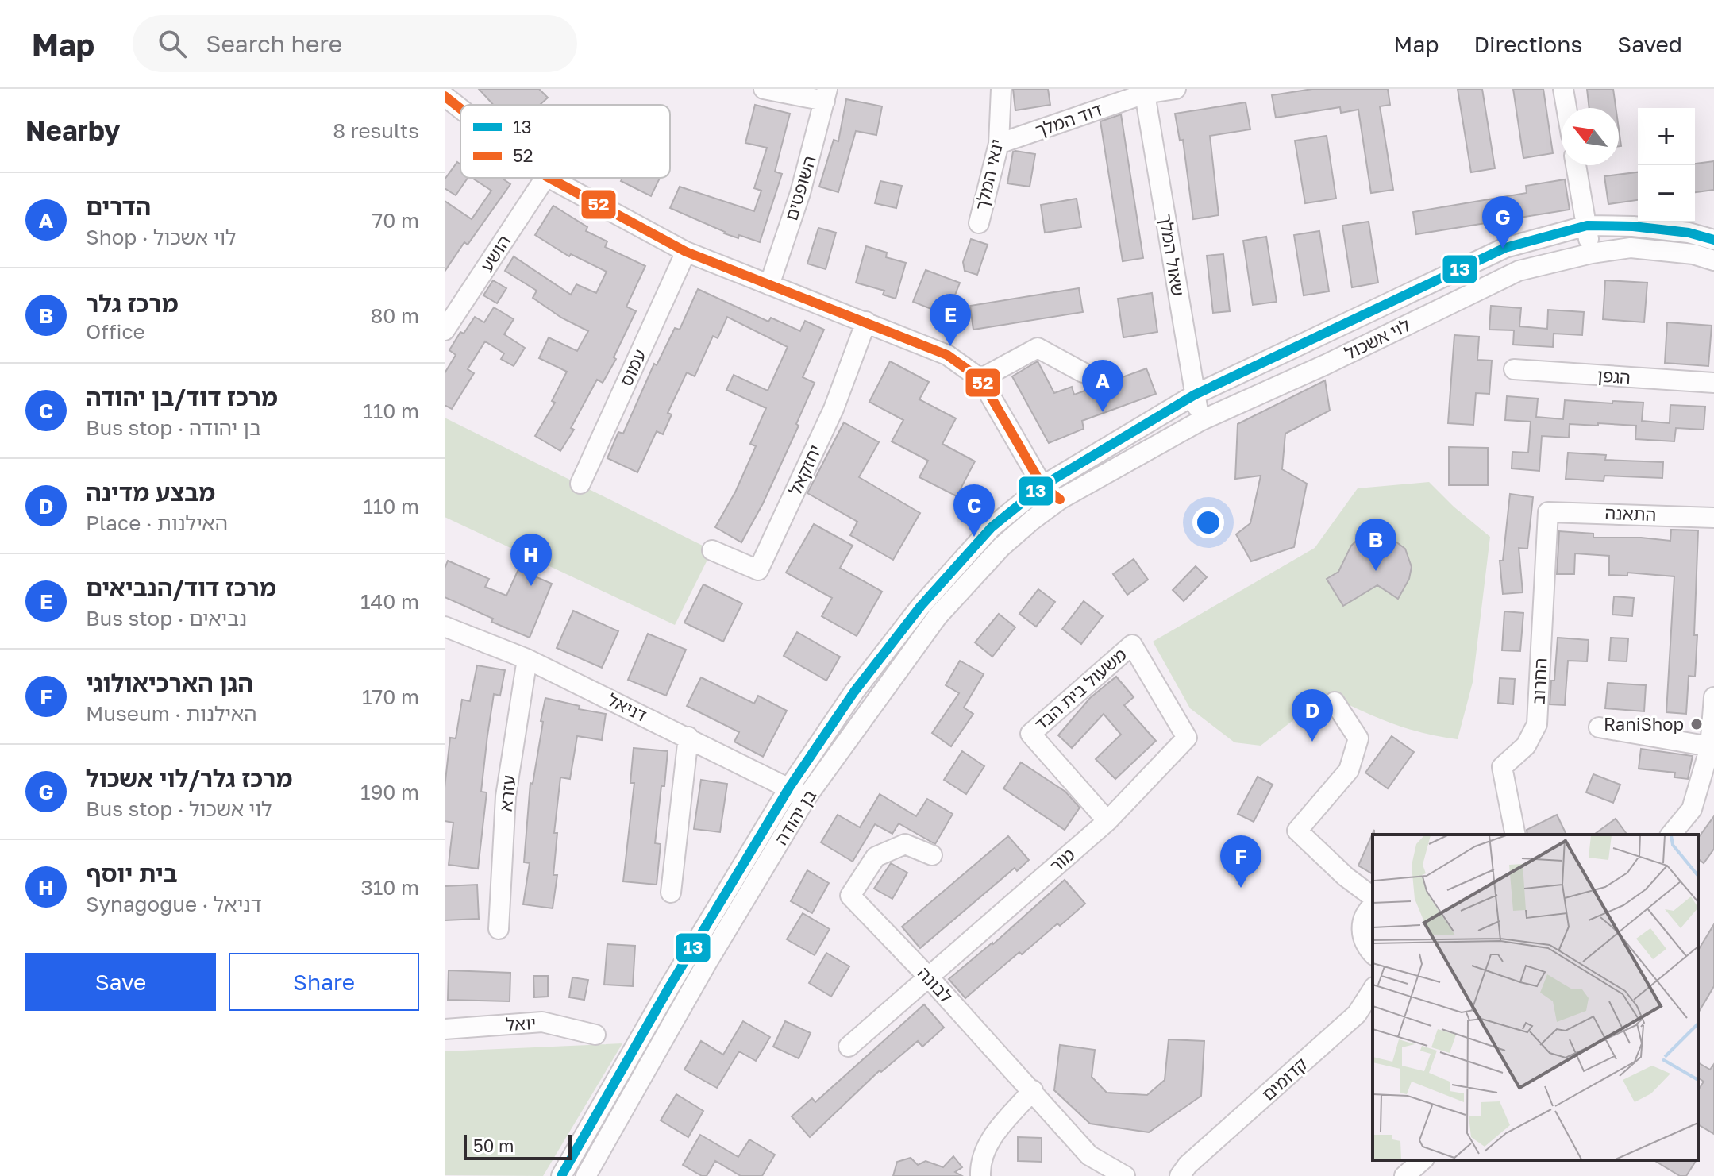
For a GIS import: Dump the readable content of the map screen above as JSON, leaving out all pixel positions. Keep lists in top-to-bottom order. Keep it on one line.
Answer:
{"streets":{"street":["דוד המלך","ינאי המלך","השופטים","הושע","שאול המלך","לוי אשכול","עמוס","הגפן","יחזקאל","התאנה","החרוב","משעול בית הבד","דניאל","עזרא","בן יהודה","מור","לבונה","יואל","קדומים"]},"crossings":[["דוד המלך","ינאי המלך"],["דוד המלך","שאול המלך"],["שאול המלך","לוי אשכול"],["לוי אשכול","בן יהודה"],["התאנה","החרוב"],["משעול בית הבד","מור"],["דניאל","עזרא"],["דניאל","בן יהודה"],["מור","לבונה"]],"places":["RaniShop"],"lines":["transit line 52","transit line 13"],"legend":["13","52"],"scale_bar":"50 m","north":"top left","page":{"header":"Map","search":"Search here","nav":["Map","Directions","Saved"],"heading":["Nearby","8 results"],"map_buttons":["+","−"],"list":[{"mark":"A","name":"הדרים","note":"Shop · לוי אשכול","value":"70 m"},{"mark":"B","name":"מרכז גלר","note":"Office","value":"80 m"},{"mark":"C","name":"מרכז דוד/בן יהודה","note":"Bus stop · בן יהודה","value":"110 m"},{"mark":"D","name":"מבצע מדינה","note":"Place · האילנות","value":"110 m"},{"mark":"E","name":"מרכז דוד/הנביאים","note":"Bus stop · נביאים","value":"140 m"},{"mark":"F","name":"הגן הארכיאולוגי","note":"Museum · האילנות","value":"170 m"},{"mark":"G","name":"מרכז גלר/לוי אשכול","note":"Bus stop · לוי אשכול","value":"190 m"},{"mark":"H","name":"בית יוסף","note":"Synagogue · דניאל","value":"310 m"}],"pins":["G","E","A","C","B","H","D","F"],"buttons":["Save","Share"],"scale":"50 m"}}
